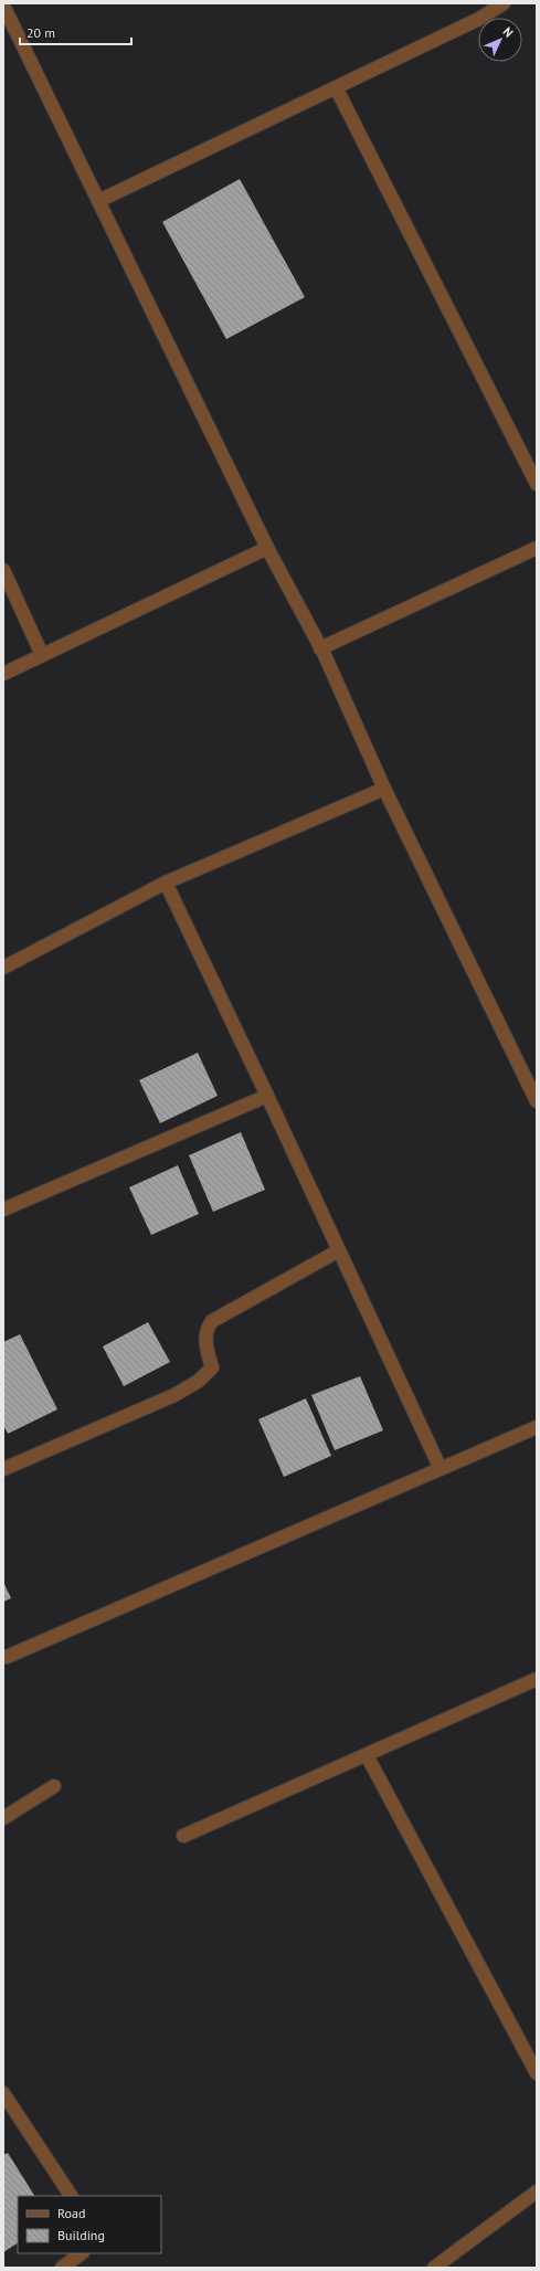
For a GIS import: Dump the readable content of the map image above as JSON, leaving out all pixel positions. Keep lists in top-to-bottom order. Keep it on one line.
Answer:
{"legend":["Road","Building"],"scale_bar":"20 m","north":"top right"}
